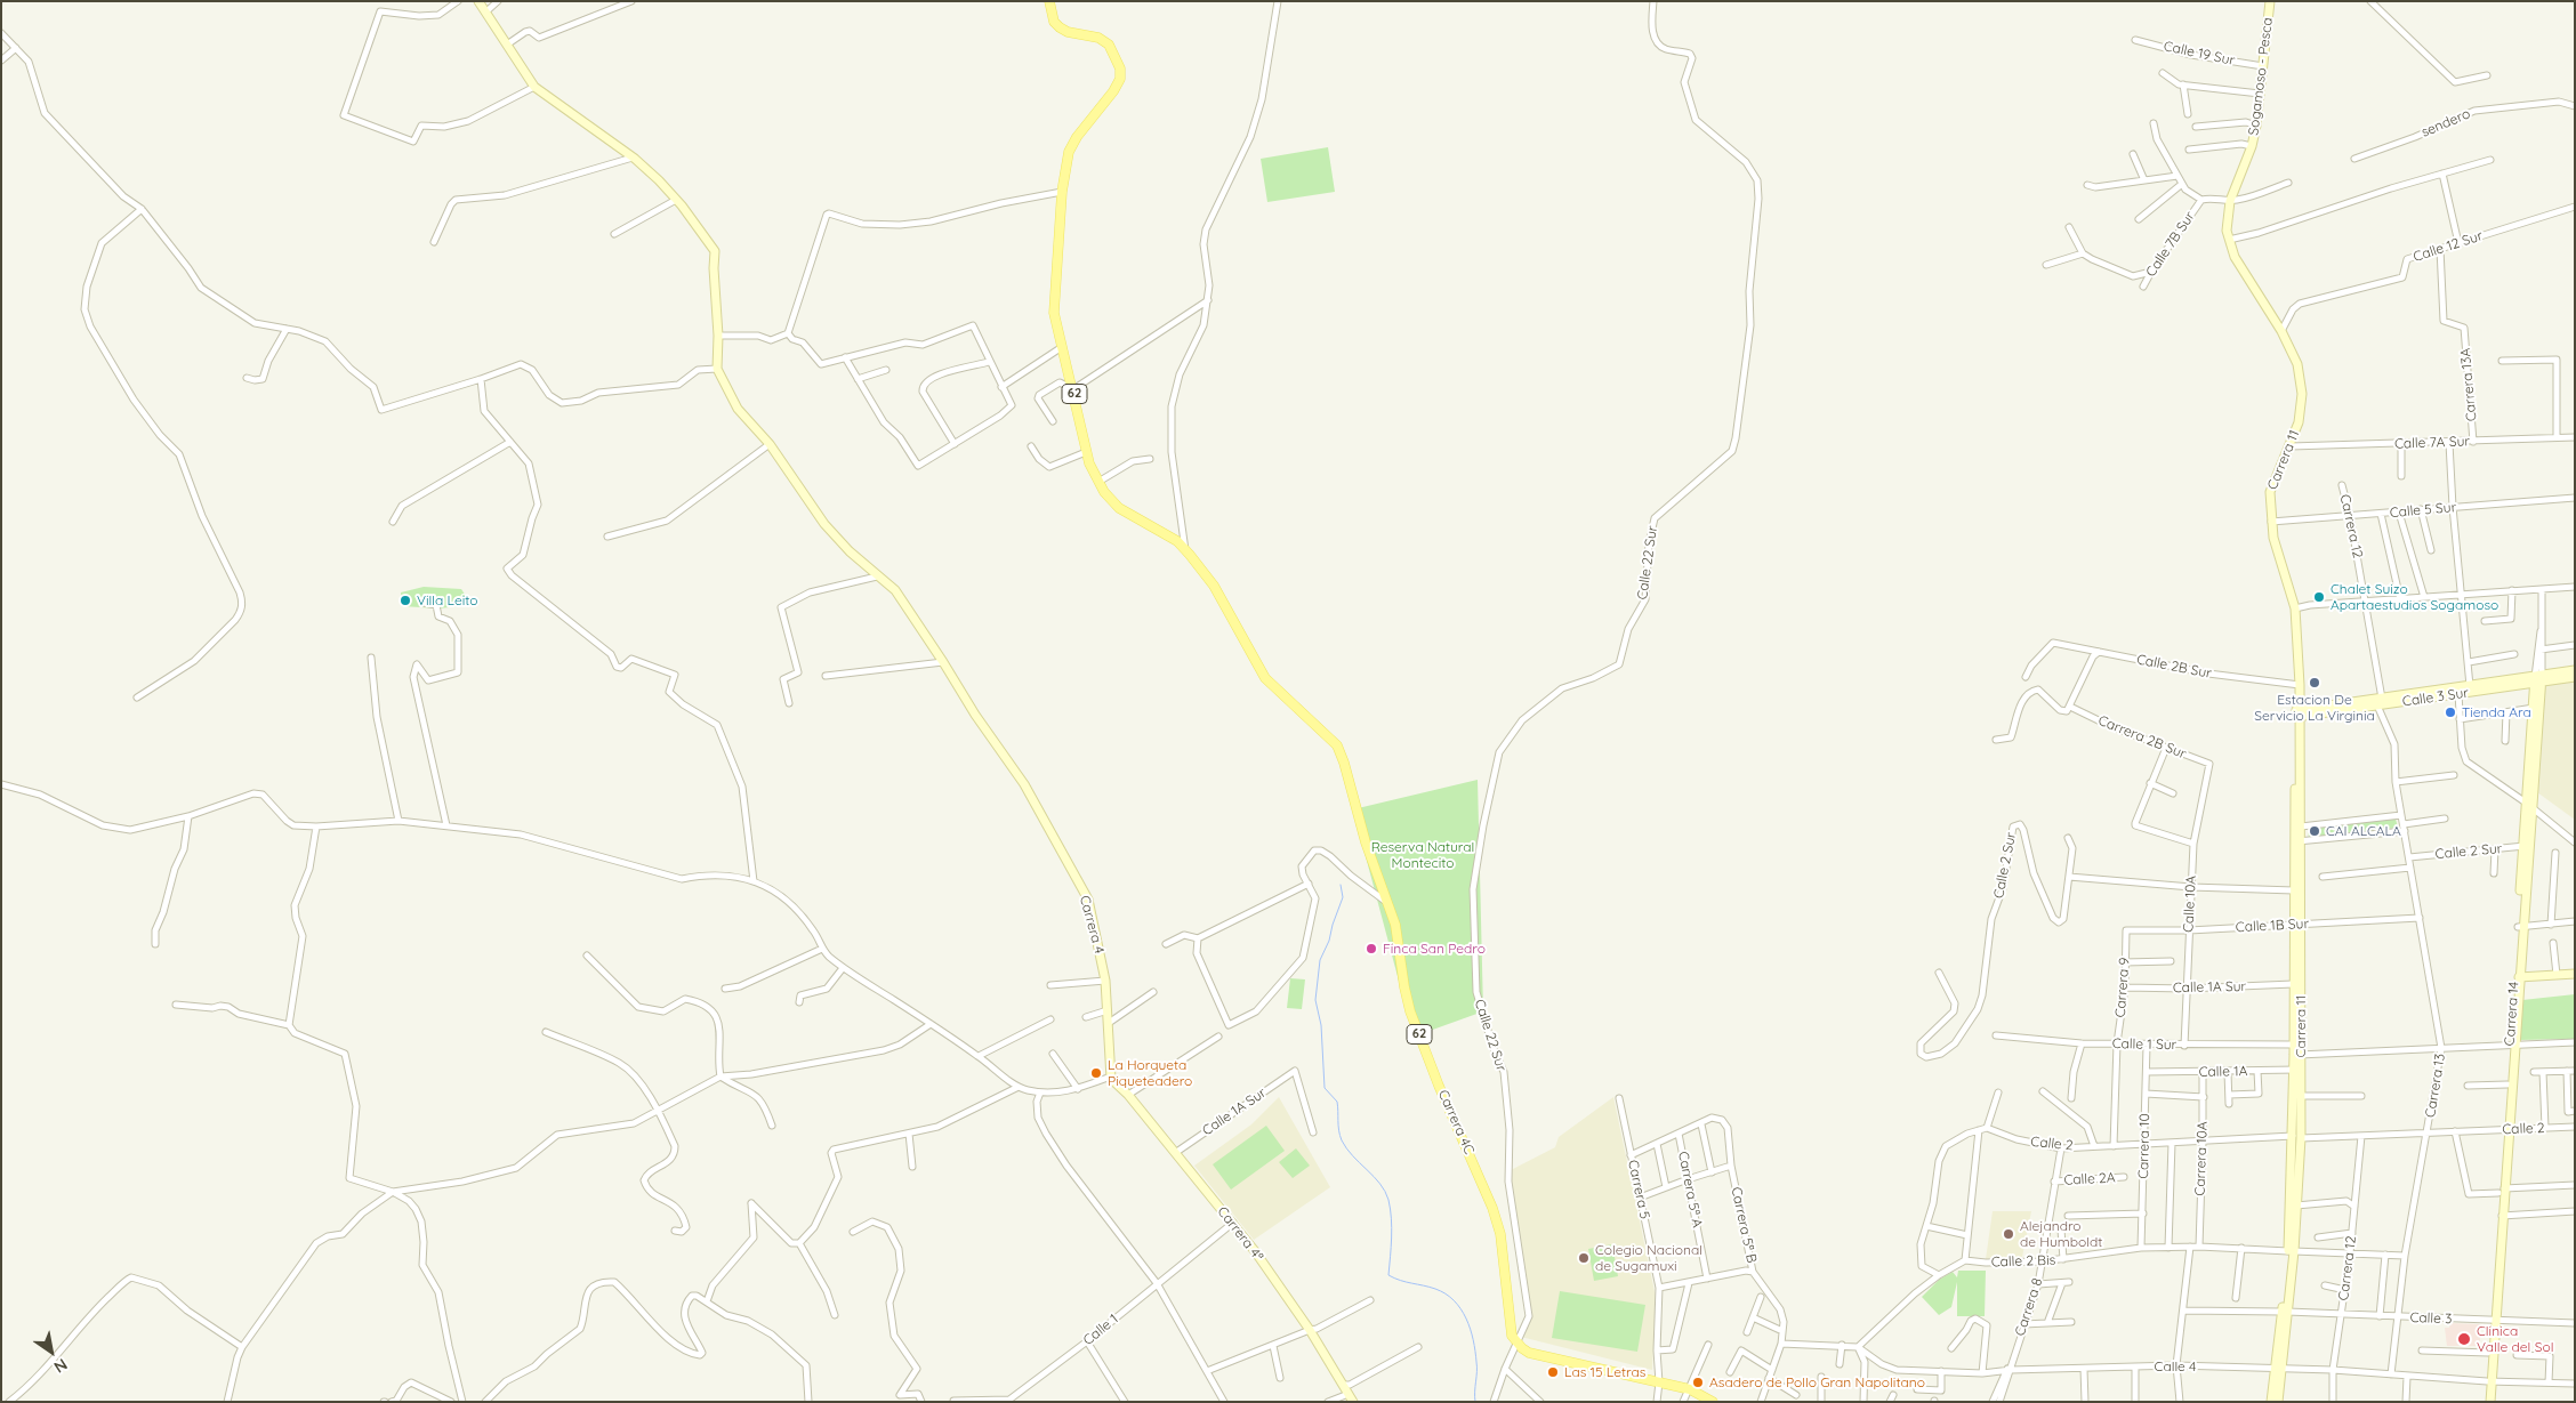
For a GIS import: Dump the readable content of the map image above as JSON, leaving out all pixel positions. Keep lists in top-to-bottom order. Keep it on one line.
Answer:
{"streets":{"main road":["62","Carrera 4C"],"street":["Calle 19 Sur","Sogamoso - Pesca","sendero","Calle 7B Sur","Calle 12 Sur","Carrera 13A","Calle 7A Sur","Carrera 11","Calle 5 Sur","Carrera 12","Calle 22 Sur","Calle 2B Sur","Calle 3 Sur","Carrera 2B Sur","Calle 2 Sur","Calle 10A","Carrera 4","Calle 1B Sur","Carrera 9","Calle 1A Sur","Carrera 14","Calle 1 Sur","Calle 1A","Carrera 13","Calle 2","Carrera 10","Carrera 10A","Calle 2A","Carrera 5","Carrera 5ª A","Carrera 5ª B","Carrera 4ª","Calle 2 Bis","Carrera 8","Calle 3","Calle 1","Calle 4"]},"crossings":[["Calle 19 Sur","Sogamoso - Pesca"],["Sogamoso - Pesca","Calle 7B Sur"],["Sogamoso - Pesca","Carrera 11"],["Calle 12 Sur","Carrera 13A"],["Calle 12 Sur","Carrera 11"],["Carrera 13A","Calle 7A Sur"],["62","Carrera 4C"],["Calle 7A Sur","Carrera 11"],["Carrera 11","Calle 5 Sur"],["Carrera 11","Calle 2B Sur"],["Carrera 11","Calle 3 Sur"],["Carrera 11","Calle 1B Sur"],["Carrera 11","Calle 1A Sur"],["Carrera 11","Calle 1 Sur"],["Carrera 11","Calle 1A"],["Carrera 11","Calle 2"],["Carrera 11","Calle 2 Bis"],["Carrera 11","Calle 3"],["Carrera 11","Calle 4"],["Calle 5 Sur","Carrera 12"],["Carrera 12","Calle 2"],["Carrera 12","Calle 2 Bis"],["Carrera 12","Calle 3"],["Carrera 12","Calle 4"],["Calle 22 Sur","Carrera 4C"],["Calle 3 Sur","Carrera 14"],["Calle 3 Sur","Carrera 13"],["Carrera 2B Sur","Calle 10A"],["Calle 2 Sur","Carrera 14"],["Calle 2 Sur","Carrera 13"],["Calle 10A","Calle 1B Sur"],["Calle 10A","Calle 1A Sur"],["Calle 10A","Calle 1 Sur"],["Carrera 4","Carrera 4ª"],["Calle 1B Sur","Carrera 9"],["Calle 1B Sur","Carrera 13"],["Carrera 9","Calle 1A Sur"],["Carrera 9","Calle 1 Sur"],["Carrera 9","Calle 2"],["Calle 1A Sur","Carrera 4ª"],["Carrera 14","Calle 2"],["Carrera 14","Calle 3"],["Carrera 14","Calle 4"],["Calle 1 Sur","Carrera 10"],["Calle 1A","Carrera 10"],["Calle 1A","Carrera 10A"],["Carrera 13","Calle 2"],["Carrera 13","Calle 2 Bis"],["Carrera 13","Calle 3"],["Carrera 13","Calle 4"],["Calle 2","Carrera 10"],["Calle 2","Carrera 10A"],["Calle 2","Carrera 8"],["Carrera 10","Calle 2 Bis"],["Carrera 10A","Calle 2 Bis"],["Calle 2A","Carrera 8"],["Carrera 5ª B","Calle 4"],["Carrera 4ª","Calle 1"],["Calle 2 Bis","Carrera 8"],["Carrera 8","Calle 4"]],"parks":["Reserva Natural Montecito"],"places":["Chalet Suizo Apartaestudios Sogamoso","Villa Leito","Estacion De Servicio La Virginia","Tienda Ara","CAI ALCALA","Finca San Pedro","La Horqueta Piqueteadero","Alejandro de Humboldt","Colegio Nacional de Sugamuxi","Clinica Valle del Sol","Las 15 Letras","Asadero de Pollo Gran Napolitano"],"north":"bottom right"}
